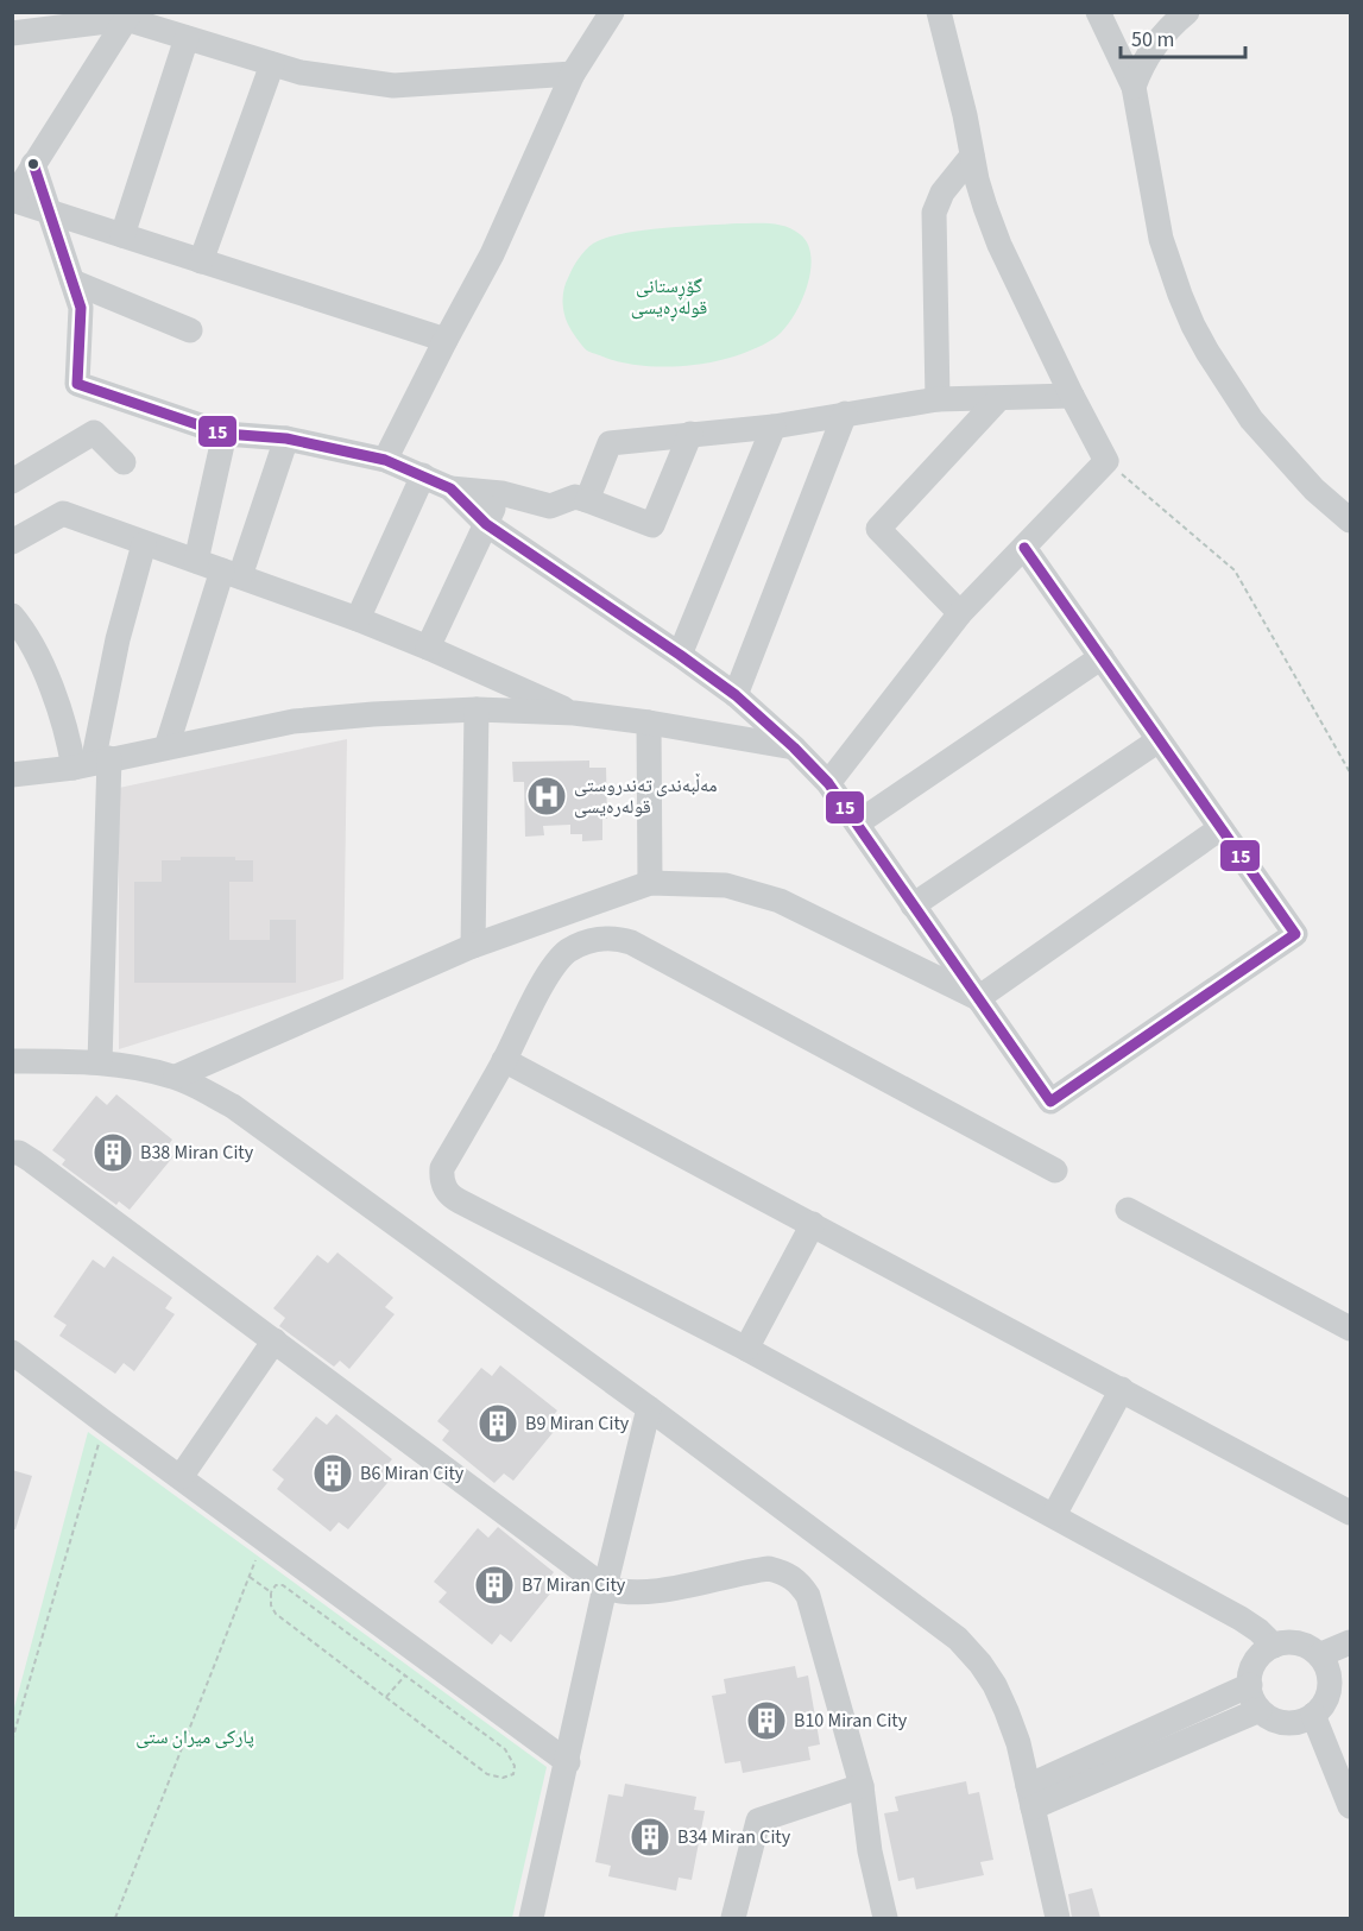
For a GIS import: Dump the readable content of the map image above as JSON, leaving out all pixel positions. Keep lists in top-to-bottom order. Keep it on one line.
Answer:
{"parks":["گۆڕستانی قولەڕەیسی","پارکی میران ستی"],"places":{"hospital":["مەڵبەندی تەندروستی قولەرەیسی"],"building":["B38 Miran City","B9 Miran City","B6 Miran City","B7 Miran City","B10 Miran City","B34 Miran City"]},"lines":["transit line 15"],"scale_bar":"50 m"}
